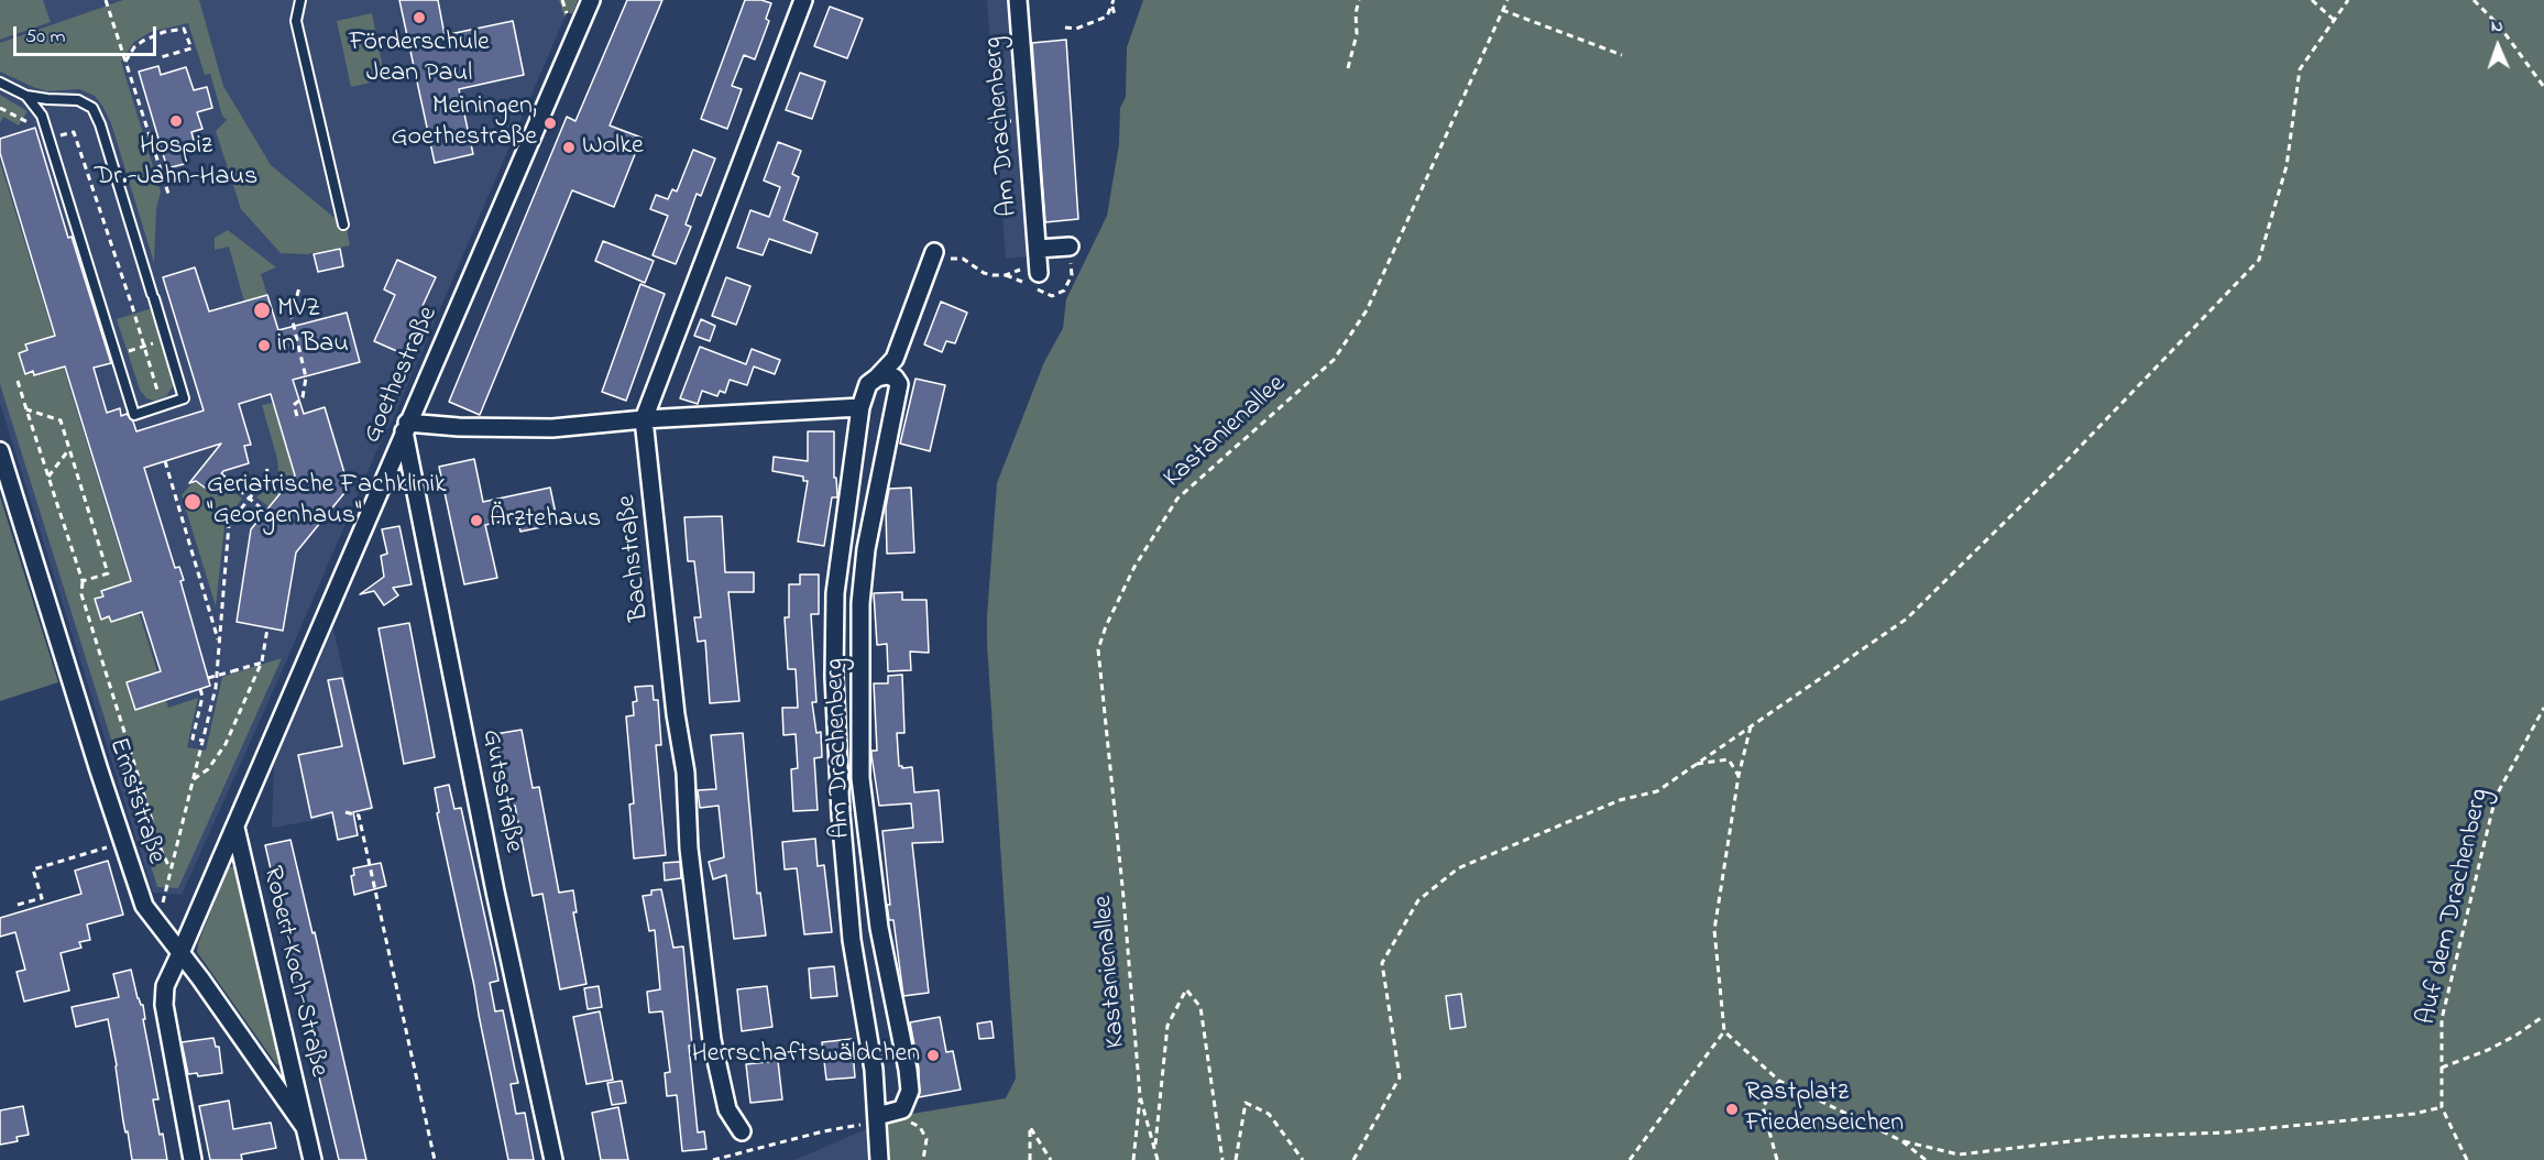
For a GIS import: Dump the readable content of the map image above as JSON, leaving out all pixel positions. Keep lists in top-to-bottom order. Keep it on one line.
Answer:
{"streets":{"street":["Am Drachenberg","Goethestraße","Bachstraße","Gutsstraße","Ernststraße","Robert-Koch-Straße"],"path":["Kastanienallee","Auf dem Drachenberg"]},"crossings":[["Goethestraße","Gutsstraße"],["Goethestraße","Ernststraße"],["Goethestraße","Robert-Koch-Straße"],["Ernststraße","Robert-Koch-Straße"]],"places":["Förderschule Jean Paul","Hospiz Dr.-Jahn-Haus","Meiningen, Goethestraße","Wolke","MVZ","in Bau","Geriatrische Fachklinik \"Georgenhaus\"","Ärztehaus","Herrschaftswäldchen","Rastplatz Friedenseichen"],"scale_bar":"50 m","north":"top"}
